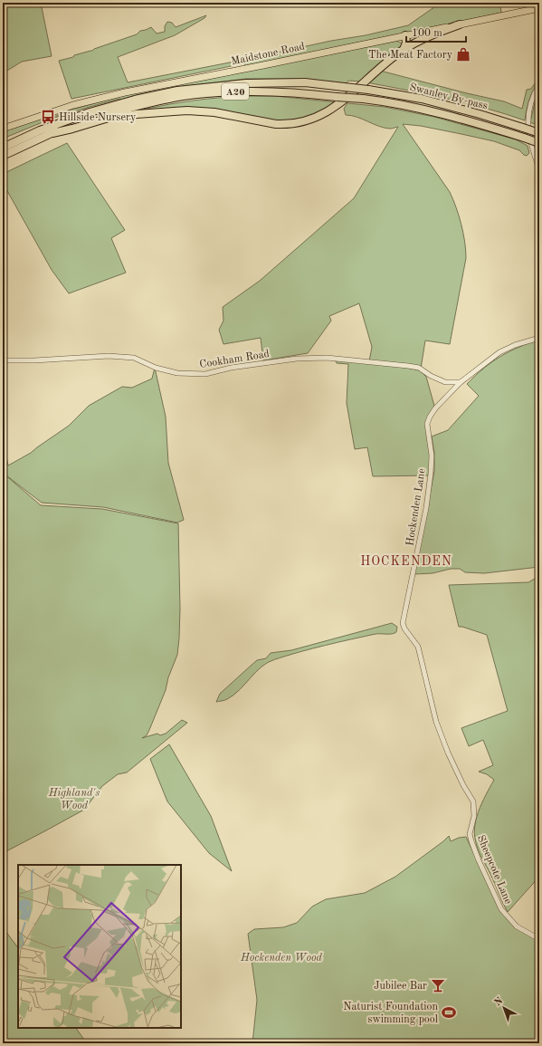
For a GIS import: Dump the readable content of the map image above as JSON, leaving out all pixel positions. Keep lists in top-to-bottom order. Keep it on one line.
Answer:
{"streets":{"highway":["A20","Swanley By-pass"],"main road":["Maidstone Road"],"street":["Cookham Road","Hockenden Lane","Sheepcote Lane"]},"crossings":[["Maidstone Road","A20"],["A20","Swanley By-pass"],["Cookham Road","Hockenden Lane"],["Hockenden Lane","Sheepcote Lane"]],"districts":["HOCKENDEN"],"parks":["Highland's Wood","Hockenden Wood"],"places":{"shop":["The Meat Factory"],"bus stop":["Hillside Nursery"],"bar":["Jubilee Bar"],"sports":["Naturist Foundation swimming pool"]},"scale_bar":"100 m","north":"top left"}
